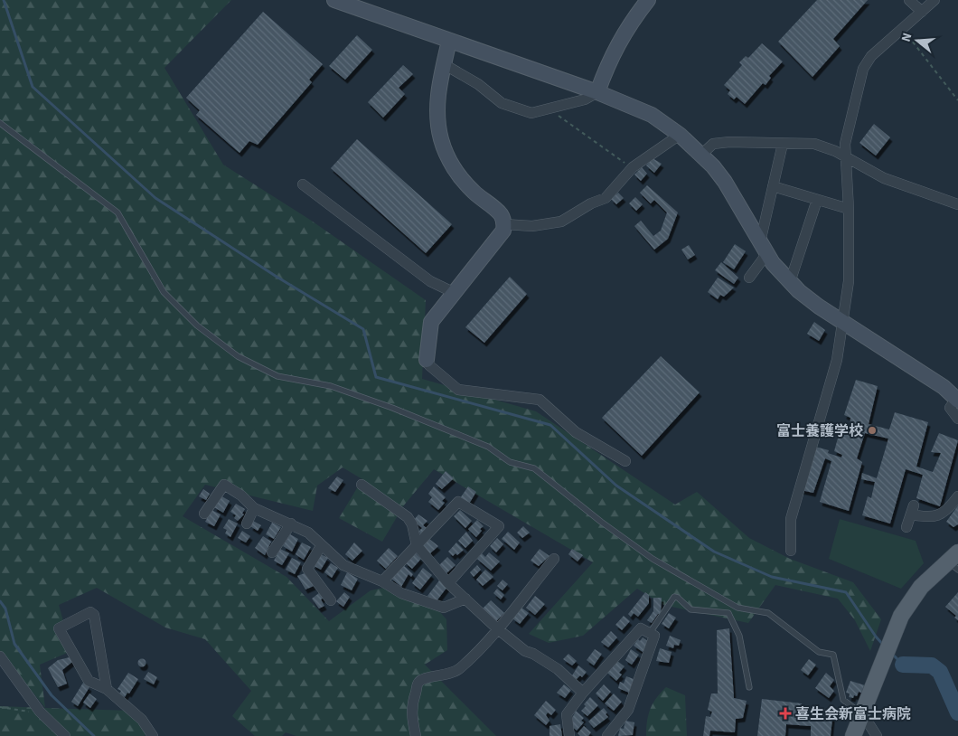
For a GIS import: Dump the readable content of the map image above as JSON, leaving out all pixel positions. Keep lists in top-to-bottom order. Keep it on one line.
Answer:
{"places":{"other":["富士養護学校"],"health":["喜生会新富士病院"]},"north":"left"}
